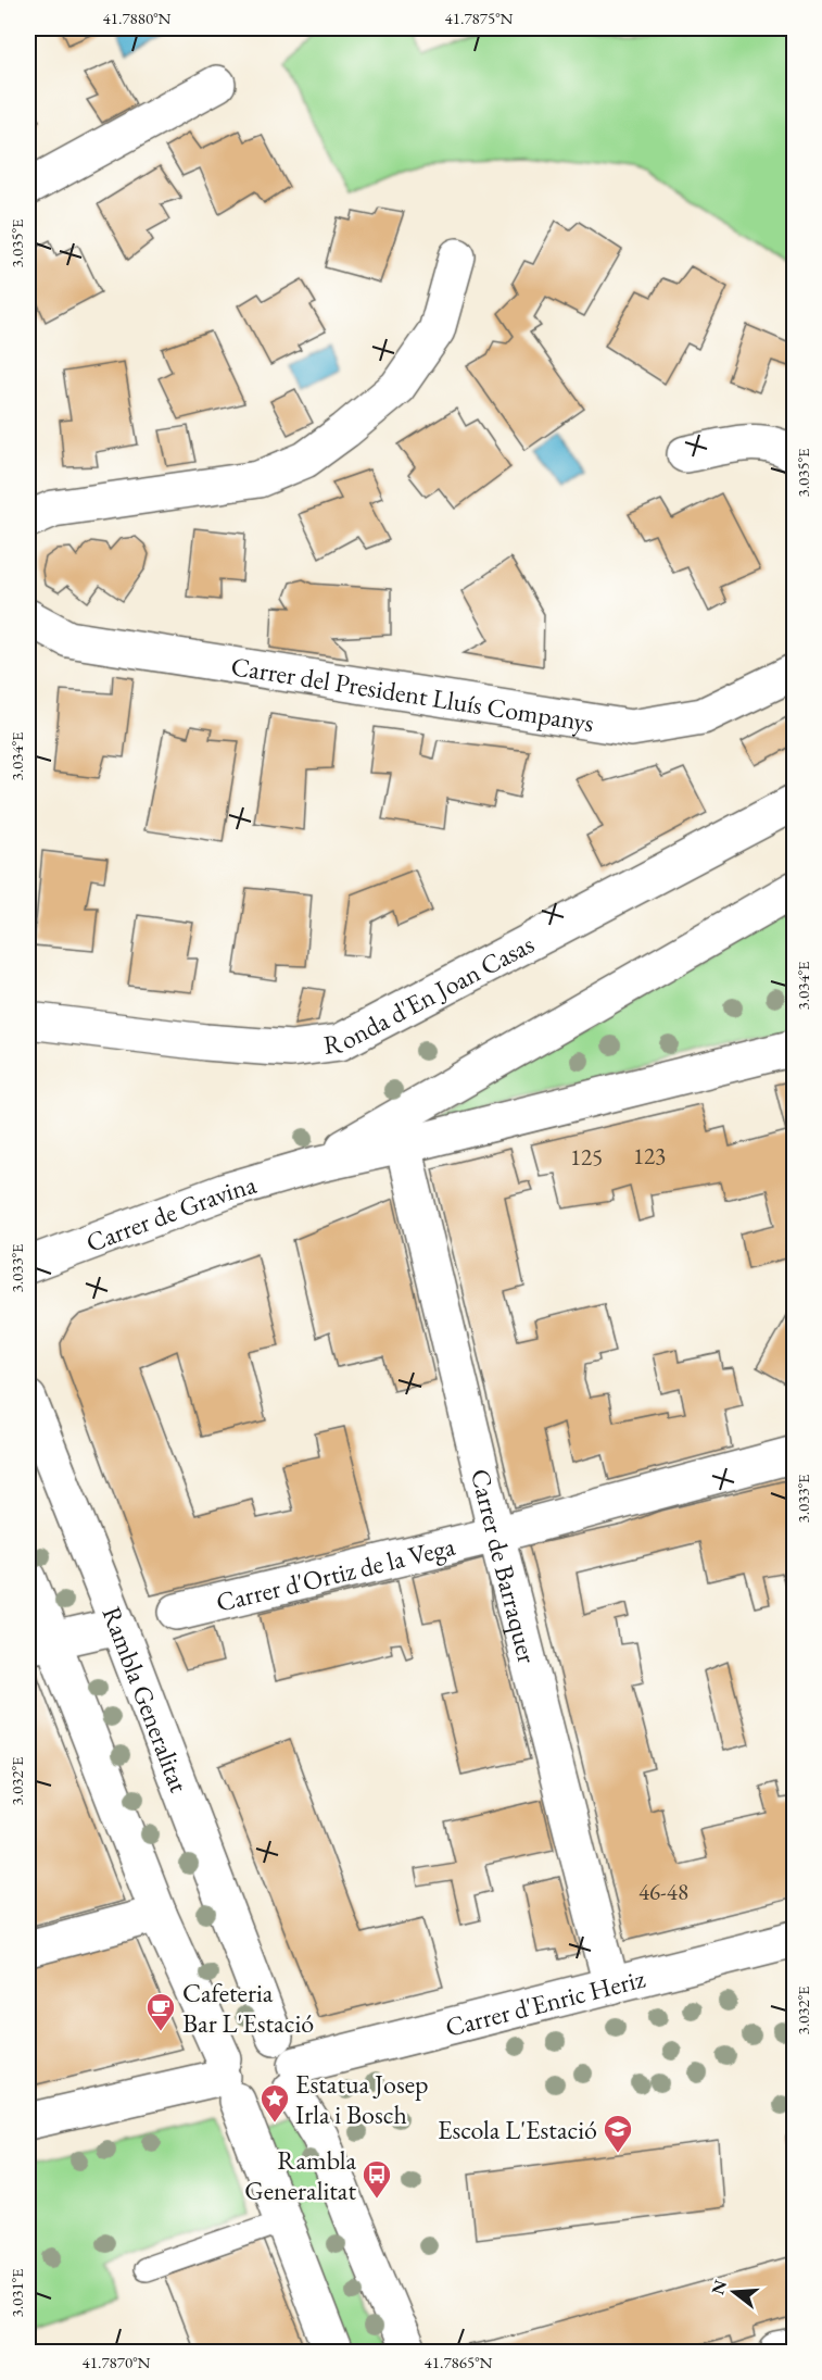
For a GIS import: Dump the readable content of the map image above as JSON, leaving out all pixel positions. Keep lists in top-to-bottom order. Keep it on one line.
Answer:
{"streets":{"street":["Carrer del President Lluís Companys","Ronda d'En Joan Casas","Carrer de Gravina","Carrer de Barraquer","Carrer d'Ortiz de la Vega","Rambla Generalitat","Carrer d'Enric Heriz"]},"crossings":[["Carrer de Barraquer","Carrer d'Ortiz de la Vega"],["Carrer de Barraquer","Carrer d'Enric Heriz"],["Rambla Generalitat","Carrer d'Enric Heriz"]],"places":{"cafe":["Cafeteria Bar L'Estació"],"place":["Estatua Josep Irla i Bosch"],"school or university":["Escola L'Estació"],"bus stop":["Rambla Generalitat"]},"house_numbers":["123","125","46-48"],"north":"left","coordinates":["41.7880°N","41.7875°N","3.035°E","3.034°E","3.033°E","3.032°E","3.031°E","41.7870°N","41.7865°N"]}
